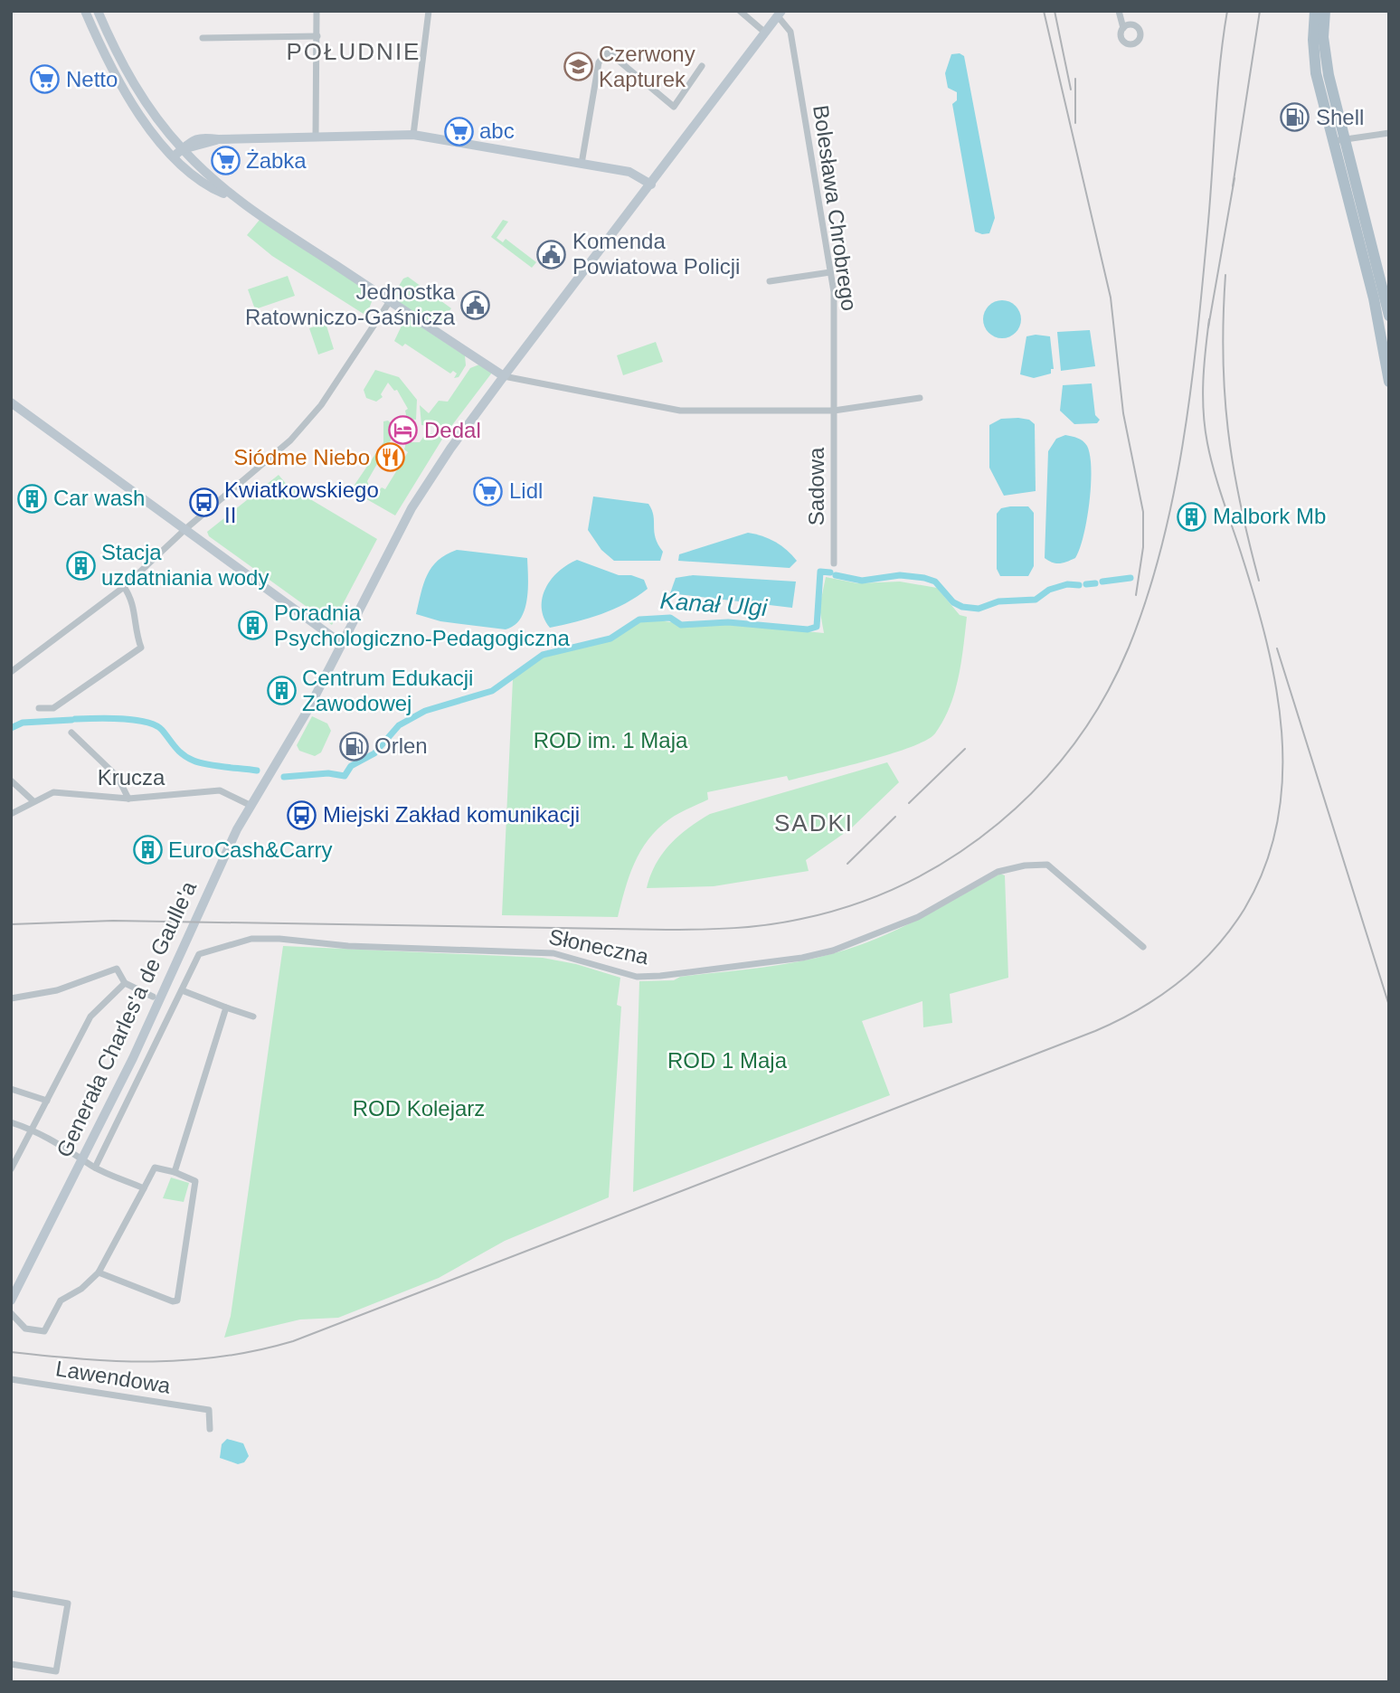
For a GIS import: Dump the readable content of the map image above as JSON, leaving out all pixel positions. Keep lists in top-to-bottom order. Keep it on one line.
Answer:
{"streets":{"street":["Bolesława Chrobrego","Sadowa","Krucza","Słoneczna","Generała Charles'a de Gaulle'a","Lawendowa"]},"crossings":[["Bolesława Chrobrego","Sadowa"],["Bolesława Chrobrego","Generała Charles'a de Gaulle'a"],["Krucza","Generała Charles'a de Gaulle'a"]],"districts":["POŁUDNIE","SADKI"],"water":["Kanał Ulgi"],"parks":["ROD im. 1 Maja","ROD 1 Maja","ROD Kolejarz"],"places":{"school or university":["Czerwony Kapturek"],"supermarket":["Netto","abc","Żabka","Lidl"],"fuel station":["Shell","Orlen"],"public building":["Komenda Powiatowa Policji","Jednostka Ratowniczo-Gaśnicza"],"hotel":["Dedal"],"restaurant":["Siódme Niebo"],"building":["Car wash","Malbork Mb","Stacja uzdatniania wody","Poradnia Psychologiczno-Pedagogiczna","Centrum Edukacji Zawodowej","EuroCash&Carry"],"bus stop":["Kwiatkowskiego II","Miejski Zakład komunikacji"]}}
